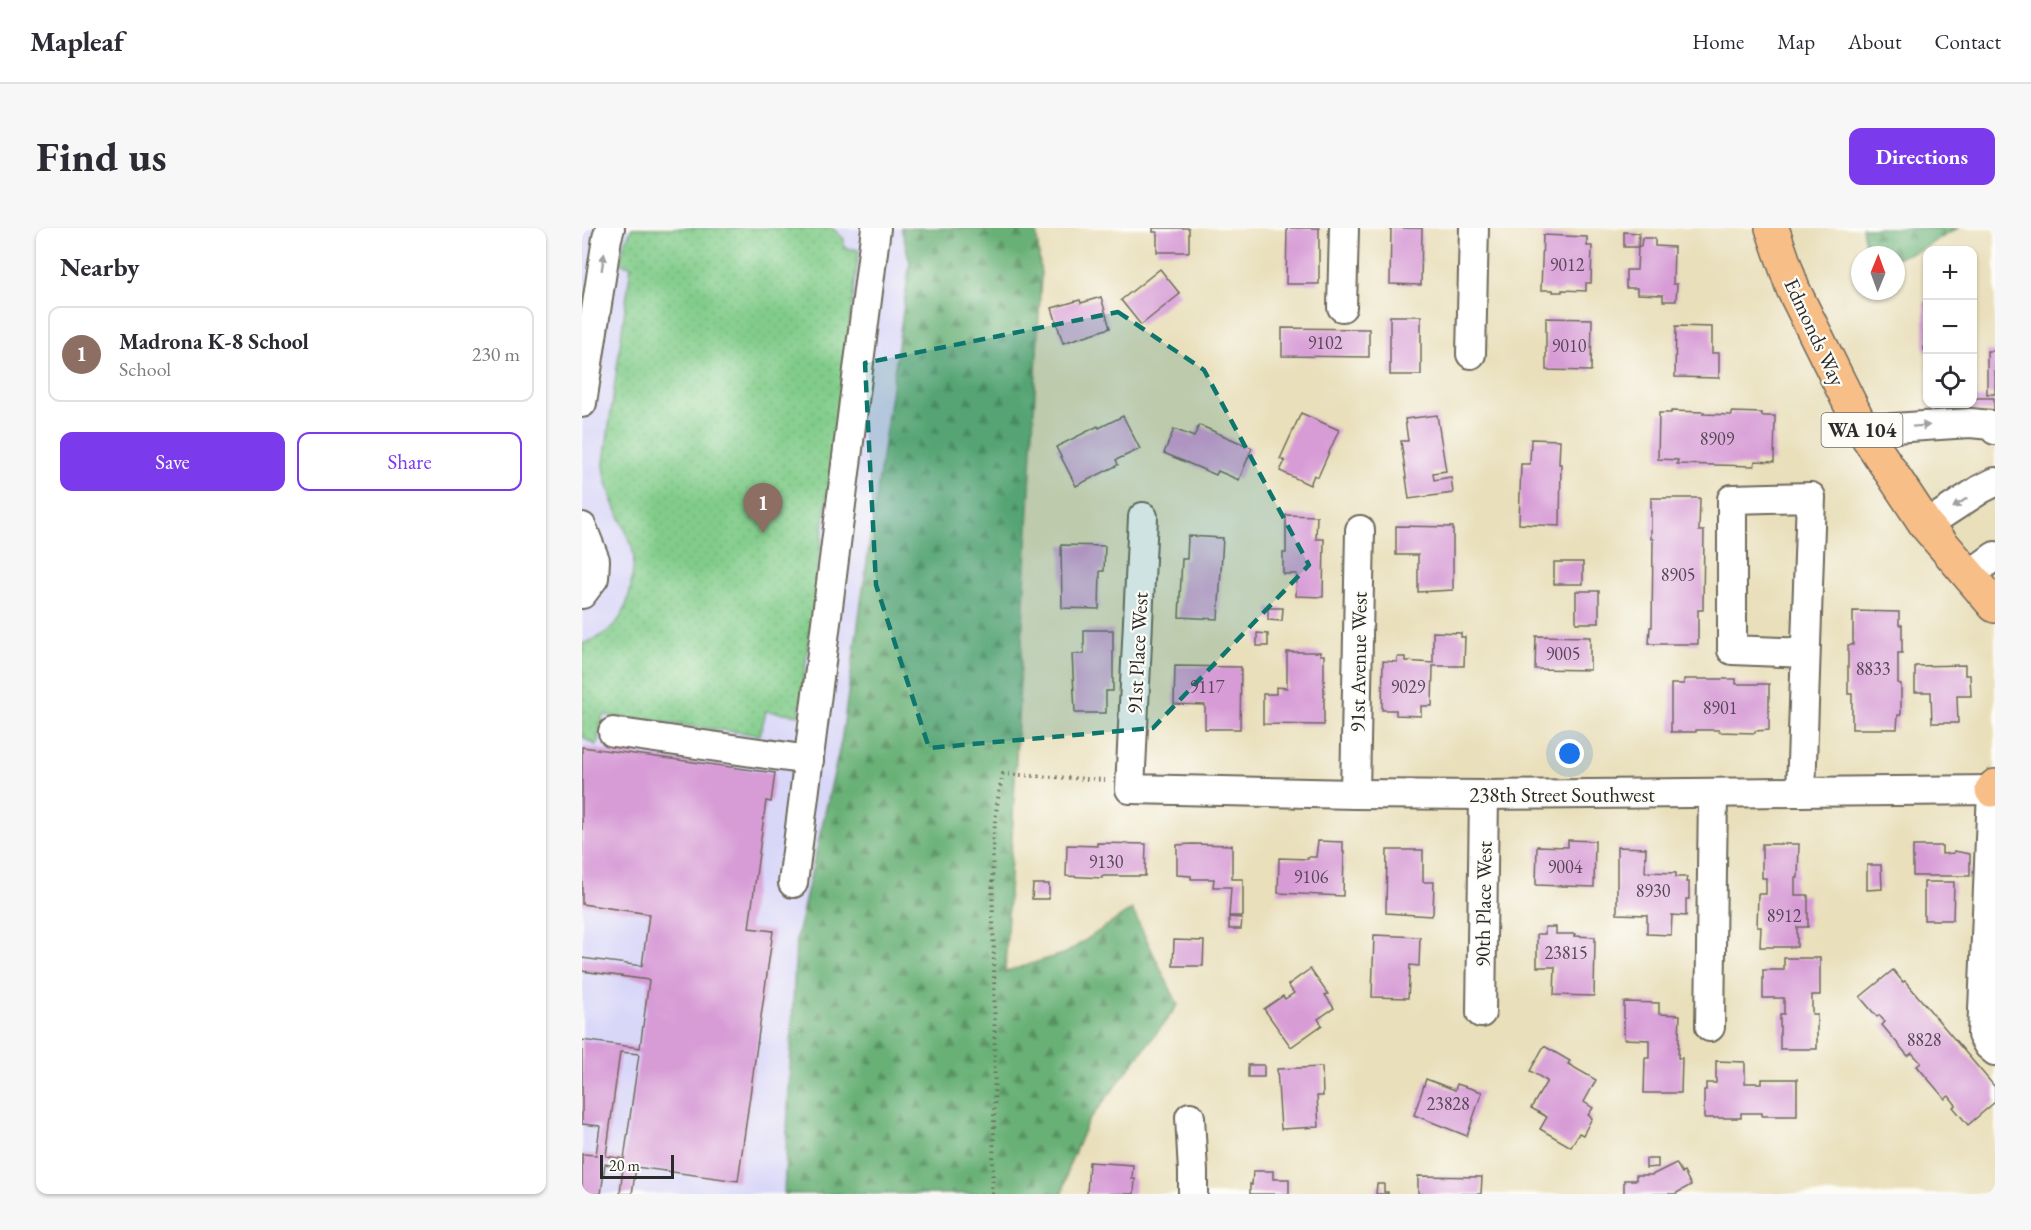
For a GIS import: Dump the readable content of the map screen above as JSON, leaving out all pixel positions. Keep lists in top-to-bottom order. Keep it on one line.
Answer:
{"streets":{"main road":["Edmonds Way","WA 104"],"street":["91st Place West","91st Avenue West","238th Street Southwest","90th Place West"]},"crossings":[["91st Place West","238th Street Southwest"],["91st Avenue West","238th Street Southwest"],["238th Street Southwest","90th Place West"]],"house_numbers":["9012","9102","9010","8909","8905","9005","8833","9117","9029","8901","9130","9004","9106","8930","8912","23815","8828","23828"],"scale_bar":"20 m","north":"top","page":{"header":"Mapleaf","nav":["Home","Map","About","Contact"],"buttons":["Directions",["Save","Share"]],"title":"Find us","heading":"Nearby","map_buttons":["+","−"],"list":[{"mark":"1","name":"Madrona K-8 School","note":"School","value":"230 m"}],"pins":"1","scale":"20 m"}}
